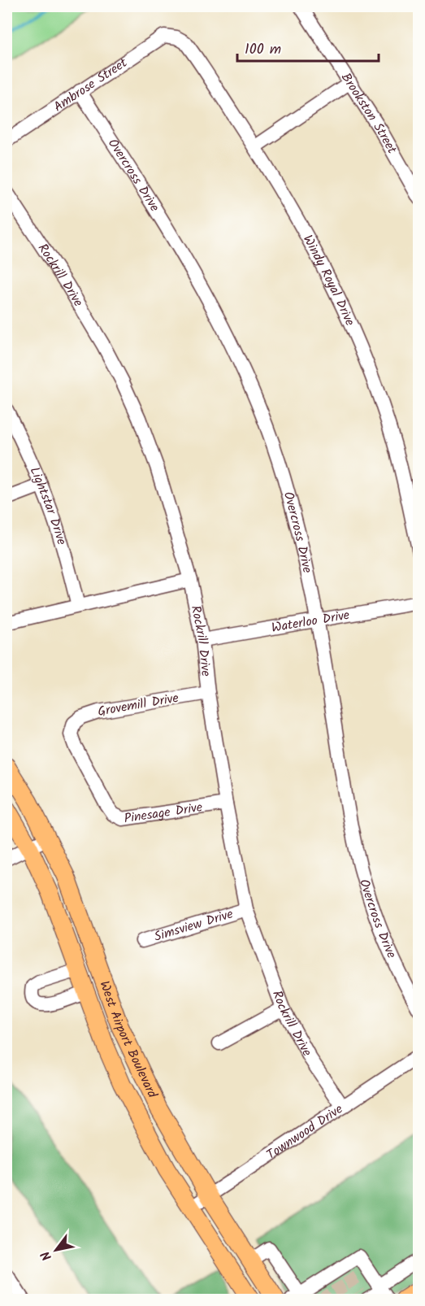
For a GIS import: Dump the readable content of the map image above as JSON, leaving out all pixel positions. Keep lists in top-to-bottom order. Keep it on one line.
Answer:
{"streets":{"main road":["West Airport Boulevard"],"street":["Ambrose Street","Brookston Street","Overcross Drive","Rockrill Drive","Windy Royal Drive","Lightstar Drive","Waterloo Drive","Grovemill Drive","Pinesage Drive","Simsview Drive","Townwood Drive"]},"crossings":[["Ambrose Street","Overcross Drive"],["Ambrose Street","Windy Royal Drive"],["Overcross Drive","Waterloo Drive"],["Rockrill Drive","Waterloo Drive"],["Rockrill Drive","Grovemill Drive"],["Rockrill Drive","Pinesage Drive"],["Rockrill Drive","Simsview Drive"],["Rockrill Drive","Townwood Drive"],["Grovemill Drive","Pinesage Drive"],["West Airport Boulevard","Townwood Drive"]],"scale_bar":"100 m","north":"bottom left"}
